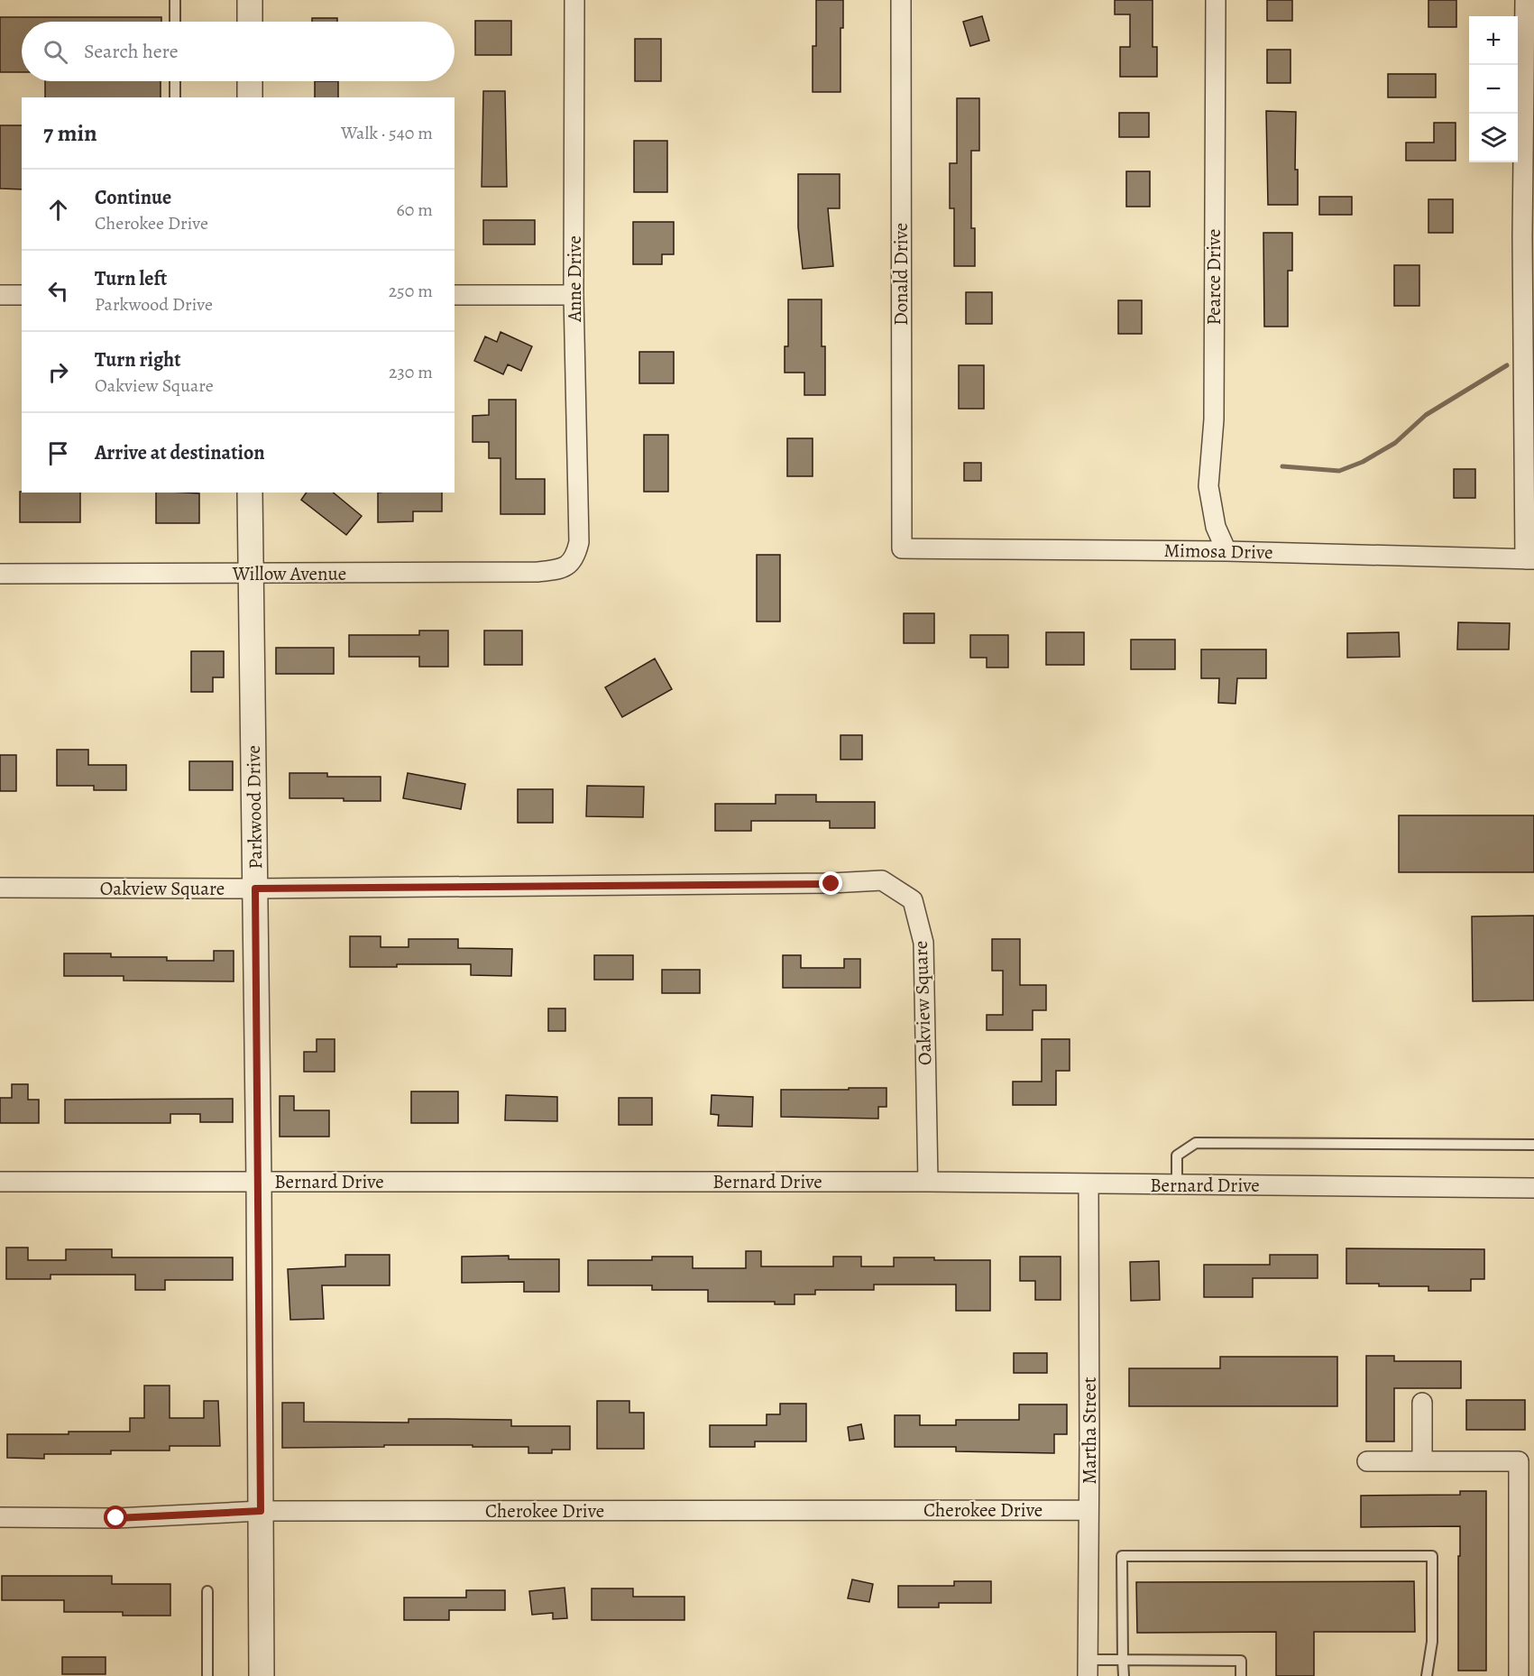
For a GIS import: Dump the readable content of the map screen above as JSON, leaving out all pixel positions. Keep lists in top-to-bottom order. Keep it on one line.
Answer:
{"streets":{"street":["Donald Drive","Pearce Drive","Anne Drive","Mimosa Drive","Willow Avenue","Parkwood Drive","Oakview Square","Bernard Drive","Martha Street","Cherokee Drive"]},"crossings":[["Donald Drive","Mimosa Drive"],["Pearce Drive","Mimosa Drive"],["Anne Drive","Willow Avenue"],["Willow Avenue","Parkwood Drive"],["Parkwood Drive","Oakview Square"],["Parkwood Drive","Bernard Drive"],["Parkwood Drive","Cherokee Drive"],["Oakview Square","Bernard Drive"],["Bernard Drive","Martha Street"],["Martha Street","Cherokee Drive"]],"page":{"map_buttons":["+","−"],"search":"Search here","heading":["7 min","Walk · 540 m"],"list":[["Continue","Cherokee Drive","60 m"],["Turn left","Parkwood Drive","250 m"],["Turn right","Oakview Square","230 m"],"Arrive at destination"]}}
